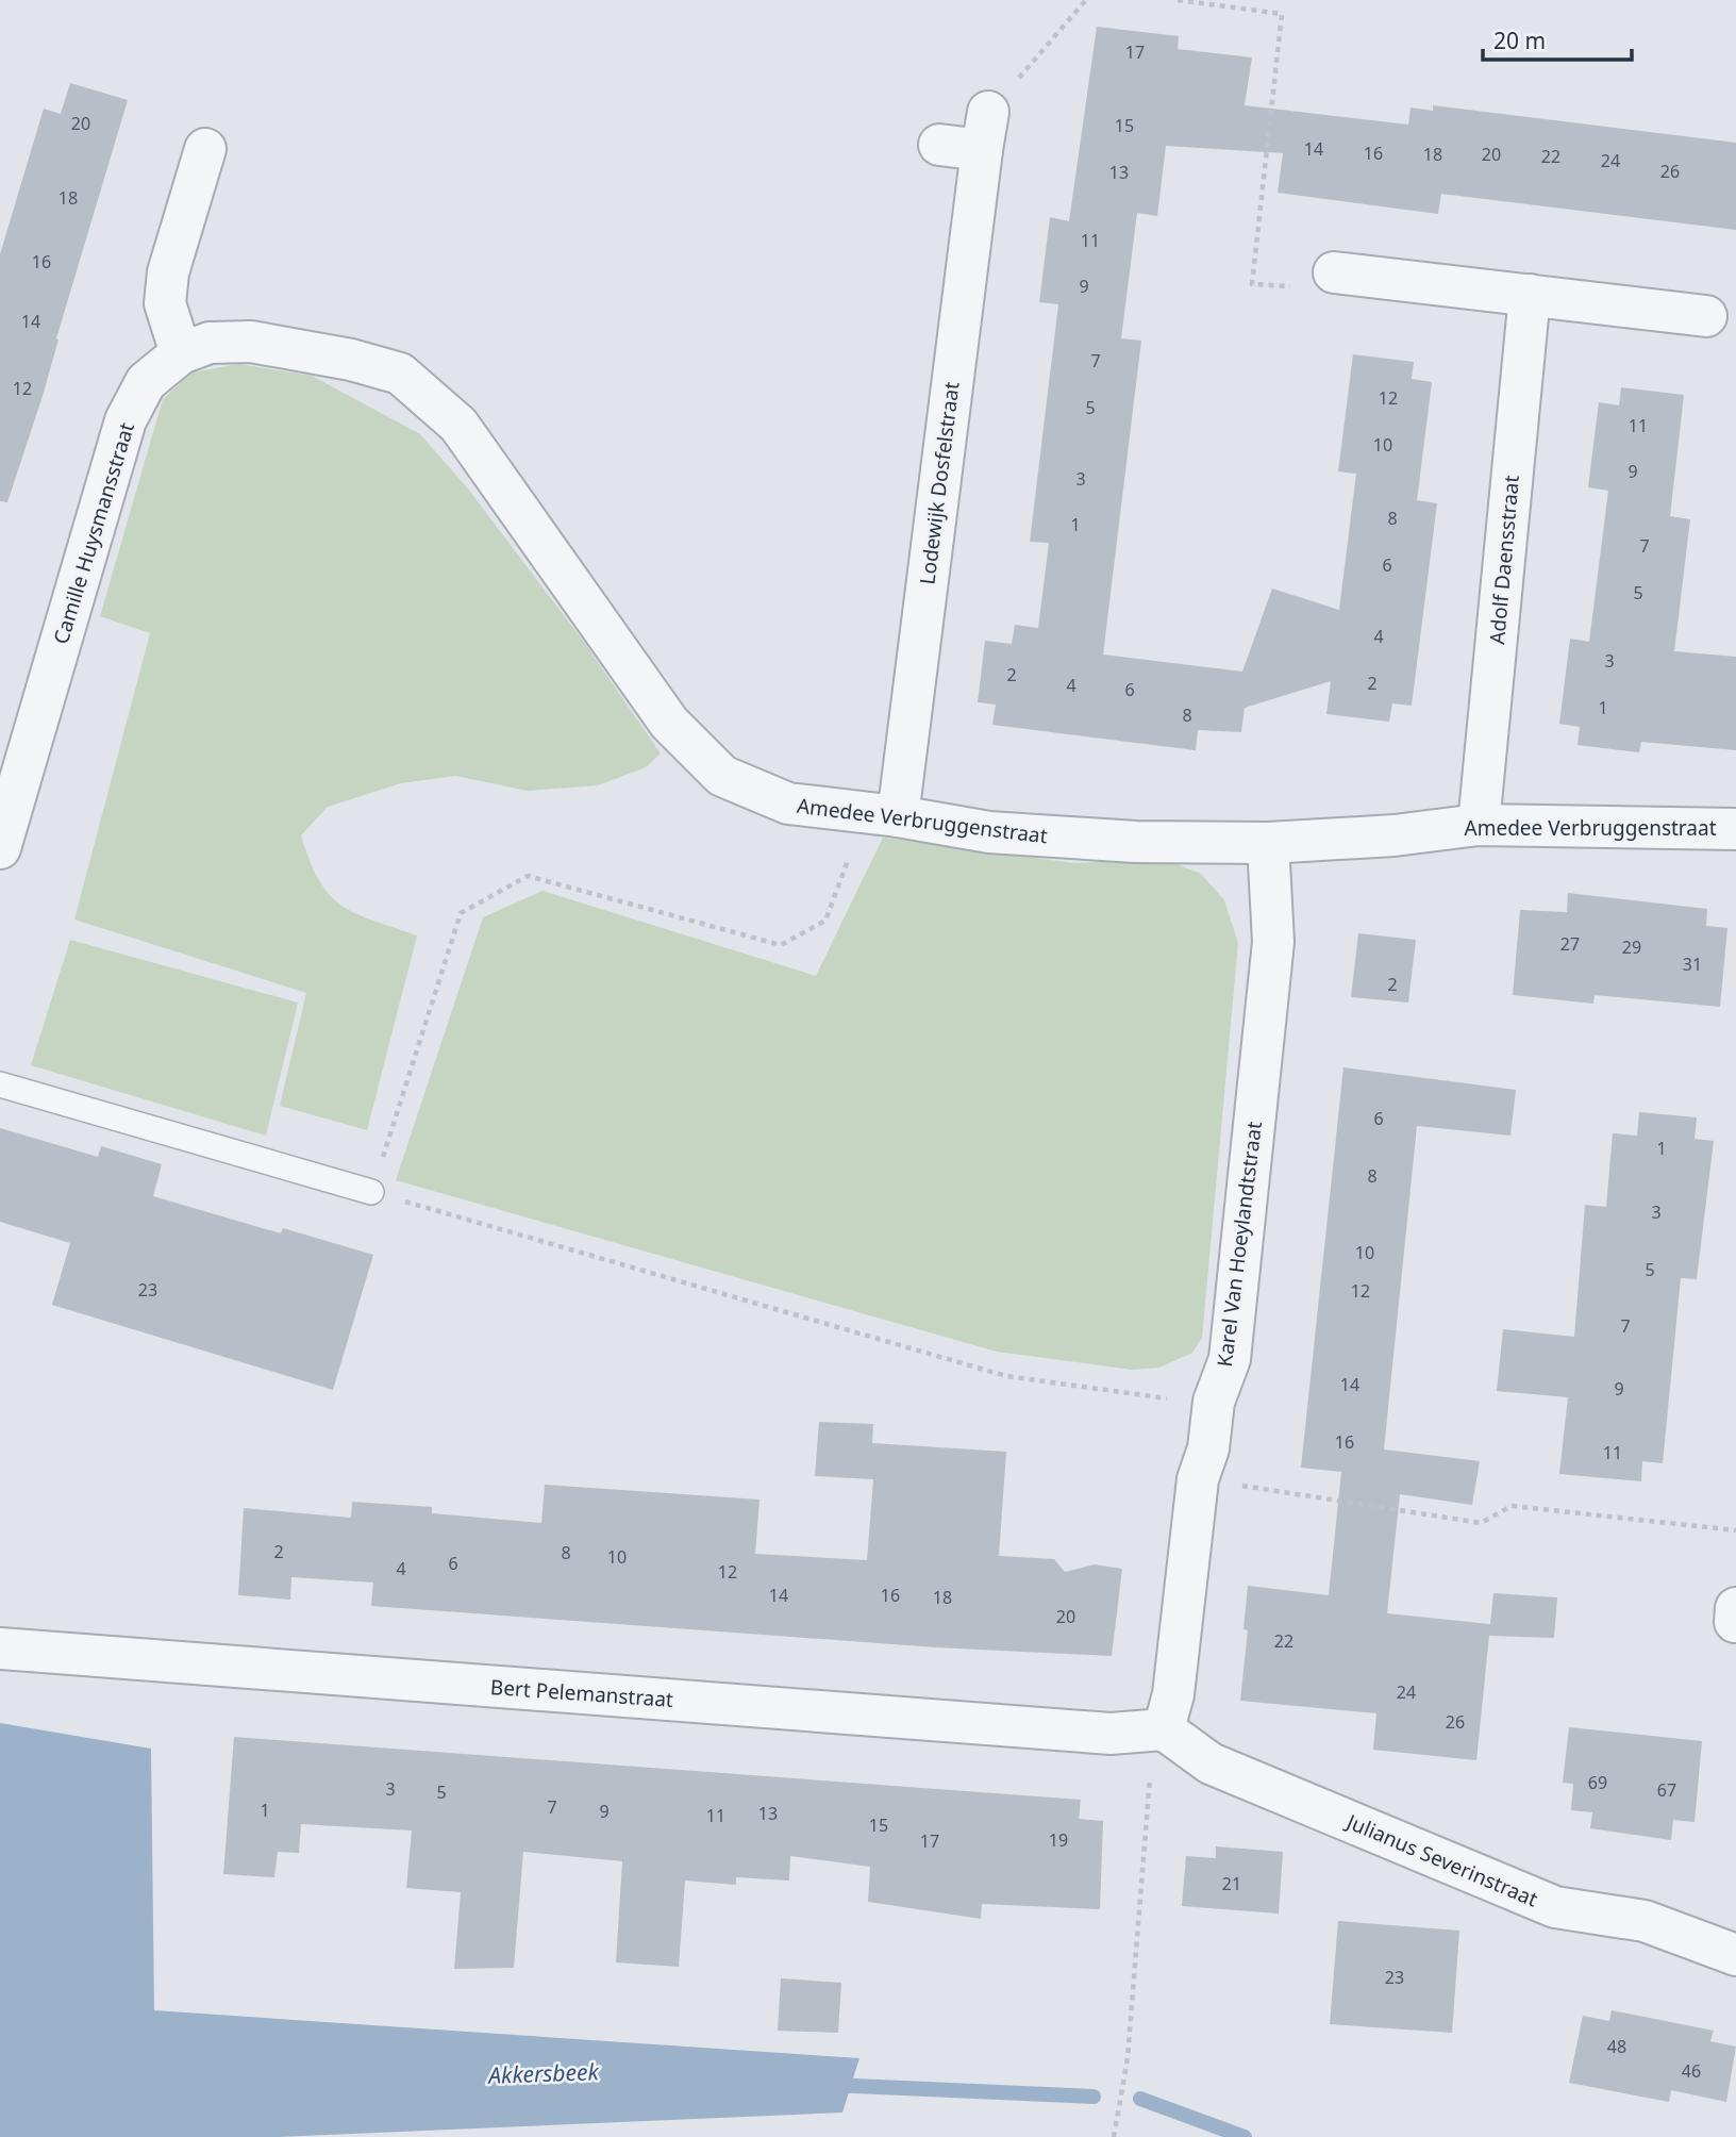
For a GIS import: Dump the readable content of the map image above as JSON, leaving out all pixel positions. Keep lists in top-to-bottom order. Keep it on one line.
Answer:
{"streets":{"street":["Lodewijk Dosfelstraat","Camille Huysmansstraat","Adolf Daensstraat","Amedee Verbruggenstraat","Karel Van Hoeylandtstraat","Bert Pelemanstraat","Julianus Severinstraat"]},"crossings":[["Lodewijk Dosfelstraat","Amedee Verbruggenstraat"],["Camille Huysmansstraat","Amedee Verbruggenstraat"],["Adolf Daensstraat","Amedee Verbruggenstraat"],["Amedee Verbruggenstraat","Karel Van Hoeylandtstraat"],["Karel Van Hoeylandtstraat","Bert Pelemanstraat"],["Karel Van Hoeylandtstraat","Julianus Severinstraat"],["Bert Pelemanstraat","Julianus Severinstraat"]],"water":["Akkersbeek"],"house_numbers":["17","20","15","14","16","18","20","22","24","26","13","18","11","16","9","14","7","12","12","5","11","10","9","3","8","1","7","6","5","4","3","2","2","4","6","1","8","27","29","31","2","6","1","8","3","10","5","23","12","7","14","9","16","11","2","8","10","6","4","12","14","16","18","20","22","24","26","69","3","67","5","7","1","9","13","11","15","19","17","21","23","48","46"],"scale_bar":"20 m"}
